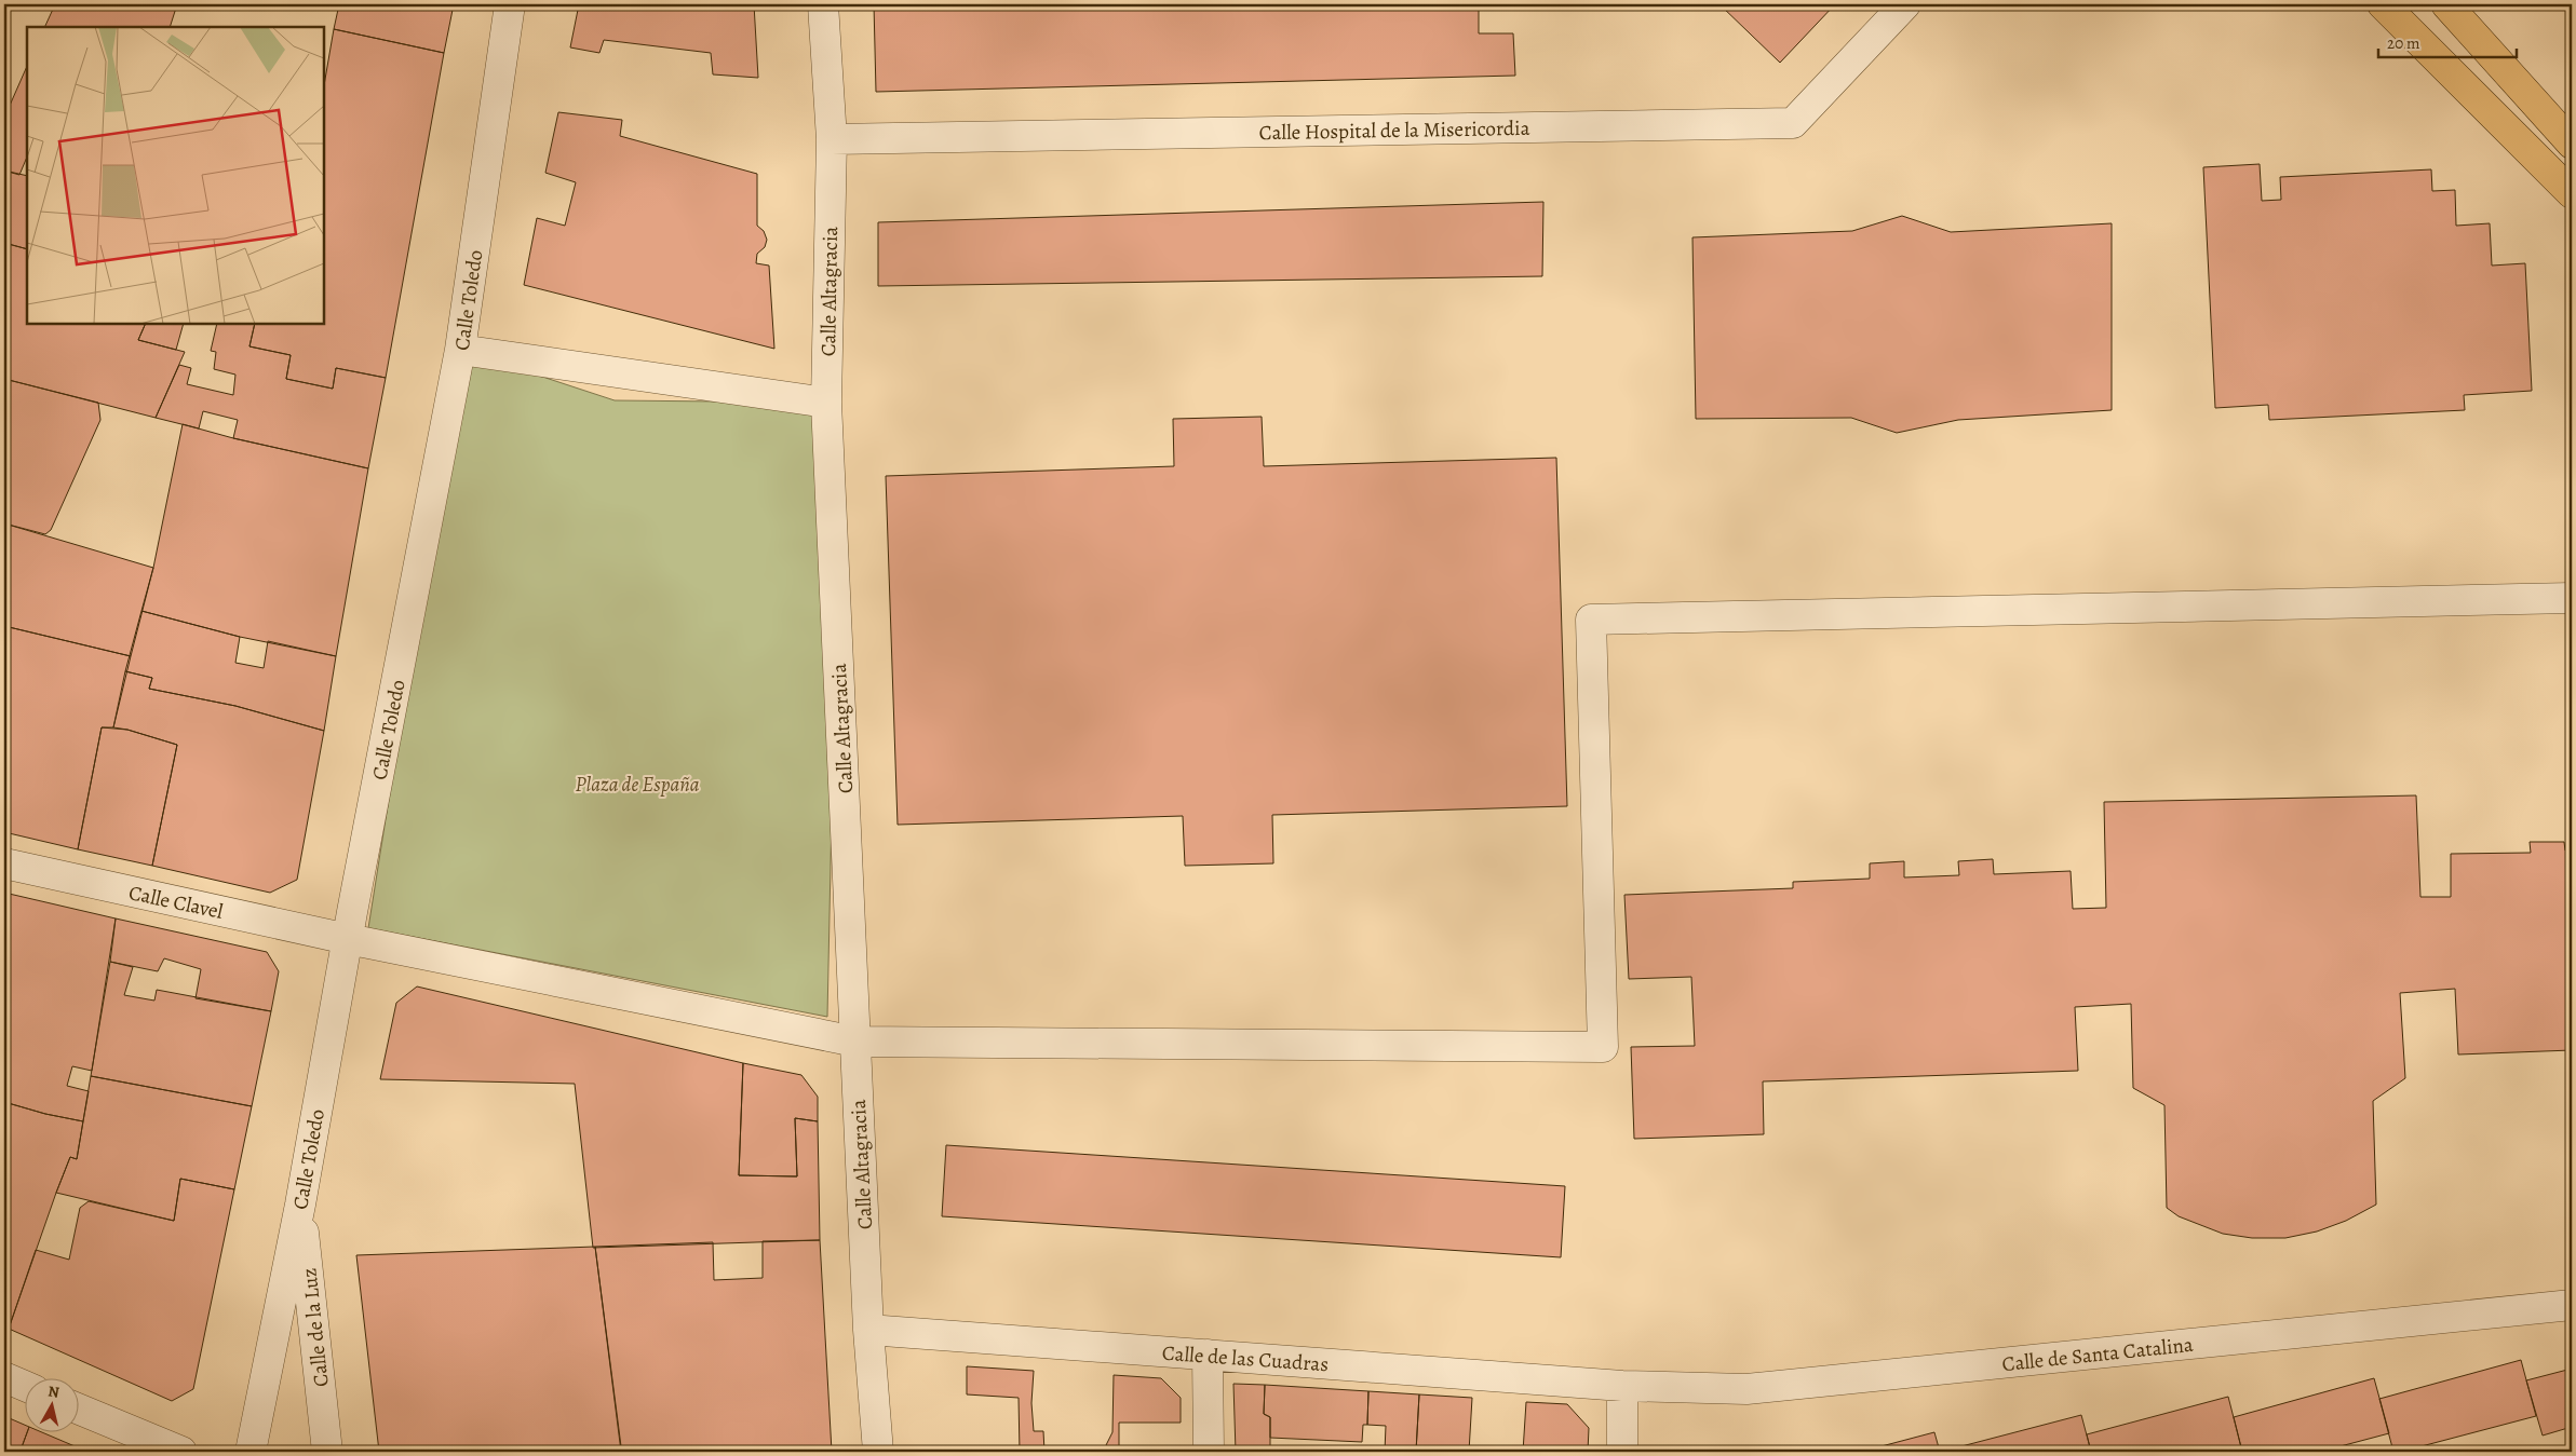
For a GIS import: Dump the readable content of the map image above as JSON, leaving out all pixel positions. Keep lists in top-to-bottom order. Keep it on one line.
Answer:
{"streets":{"street":["Calle Hospital de la Misericordia","Calle Altagracia","Calle Toledo","Calle Clavel","Calle de la Luz","Calle de Santa Catalina","Calle de las Cuadras"]},"crossings":[["Calle Hospital de la Misericordia","Calle Altagracia"],["Calle Altagracia","Calle de las Cuadras"],["Calle Toledo","Calle Clavel"],["Calle Toledo","Calle de la Luz"],["Calle de Santa Catalina","Calle de las Cuadras"]],"parks":["Plaza de España"],"scale_bar":"20 m","north":"top"}
